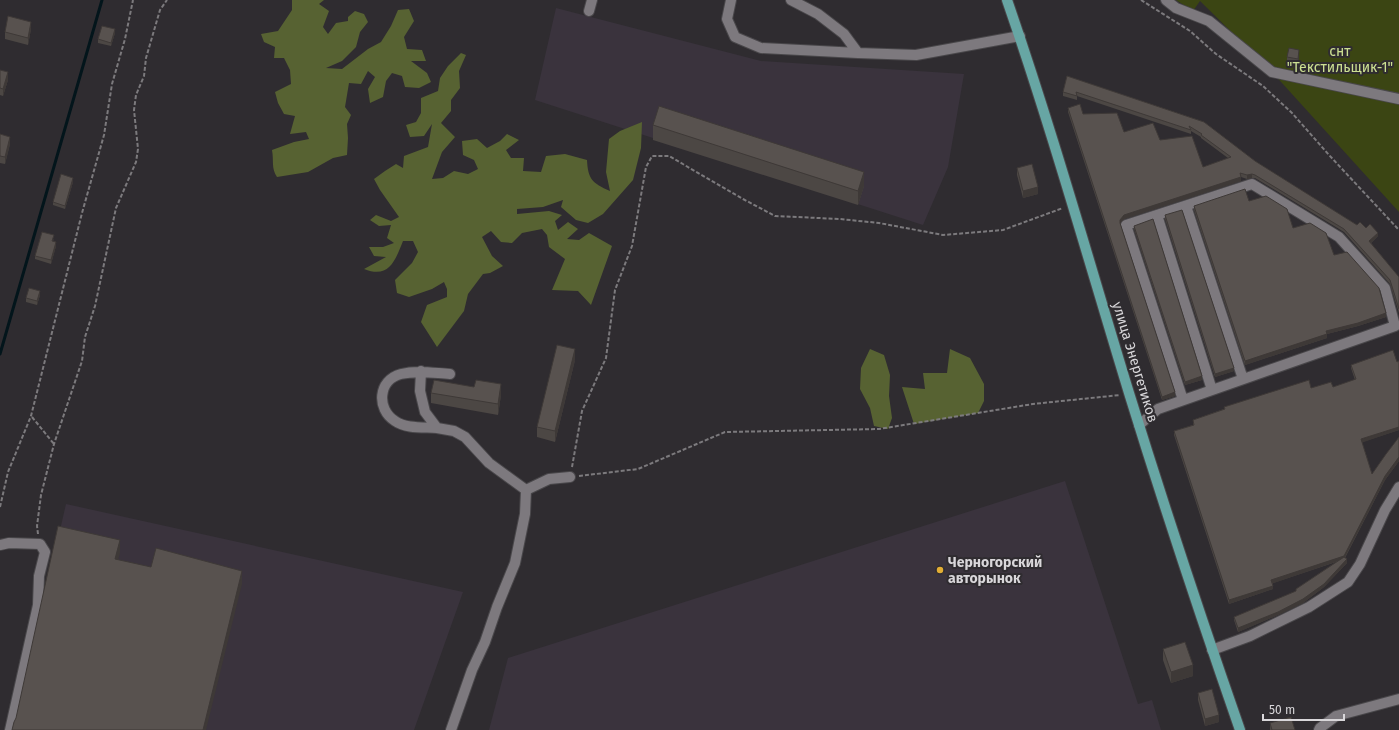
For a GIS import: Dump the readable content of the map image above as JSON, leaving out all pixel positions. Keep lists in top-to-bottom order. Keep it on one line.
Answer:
{"streets":{"main road":["улица Энергетиков"]},"parks":["снт \"Текстильщик-1\""],"places":["Черногорский авторынок"],"scale_bar":"50 m"}
